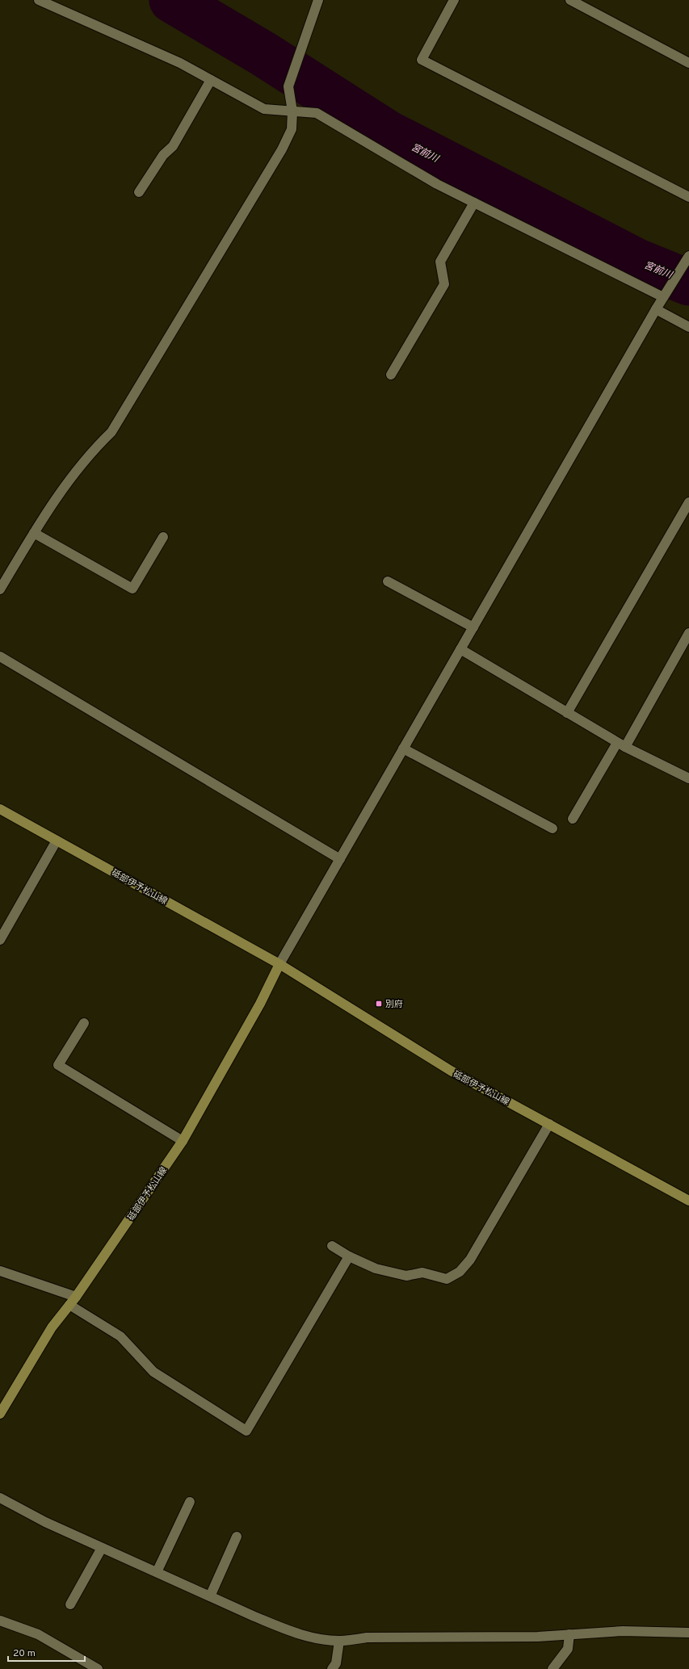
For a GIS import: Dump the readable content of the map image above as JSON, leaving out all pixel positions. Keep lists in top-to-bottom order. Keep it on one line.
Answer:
{"streets":{"main road":["砥部伊予松山線"]},"water":["宮前川"],"places":{"transit":["別府"]},"scale_bar":"20 m"}
